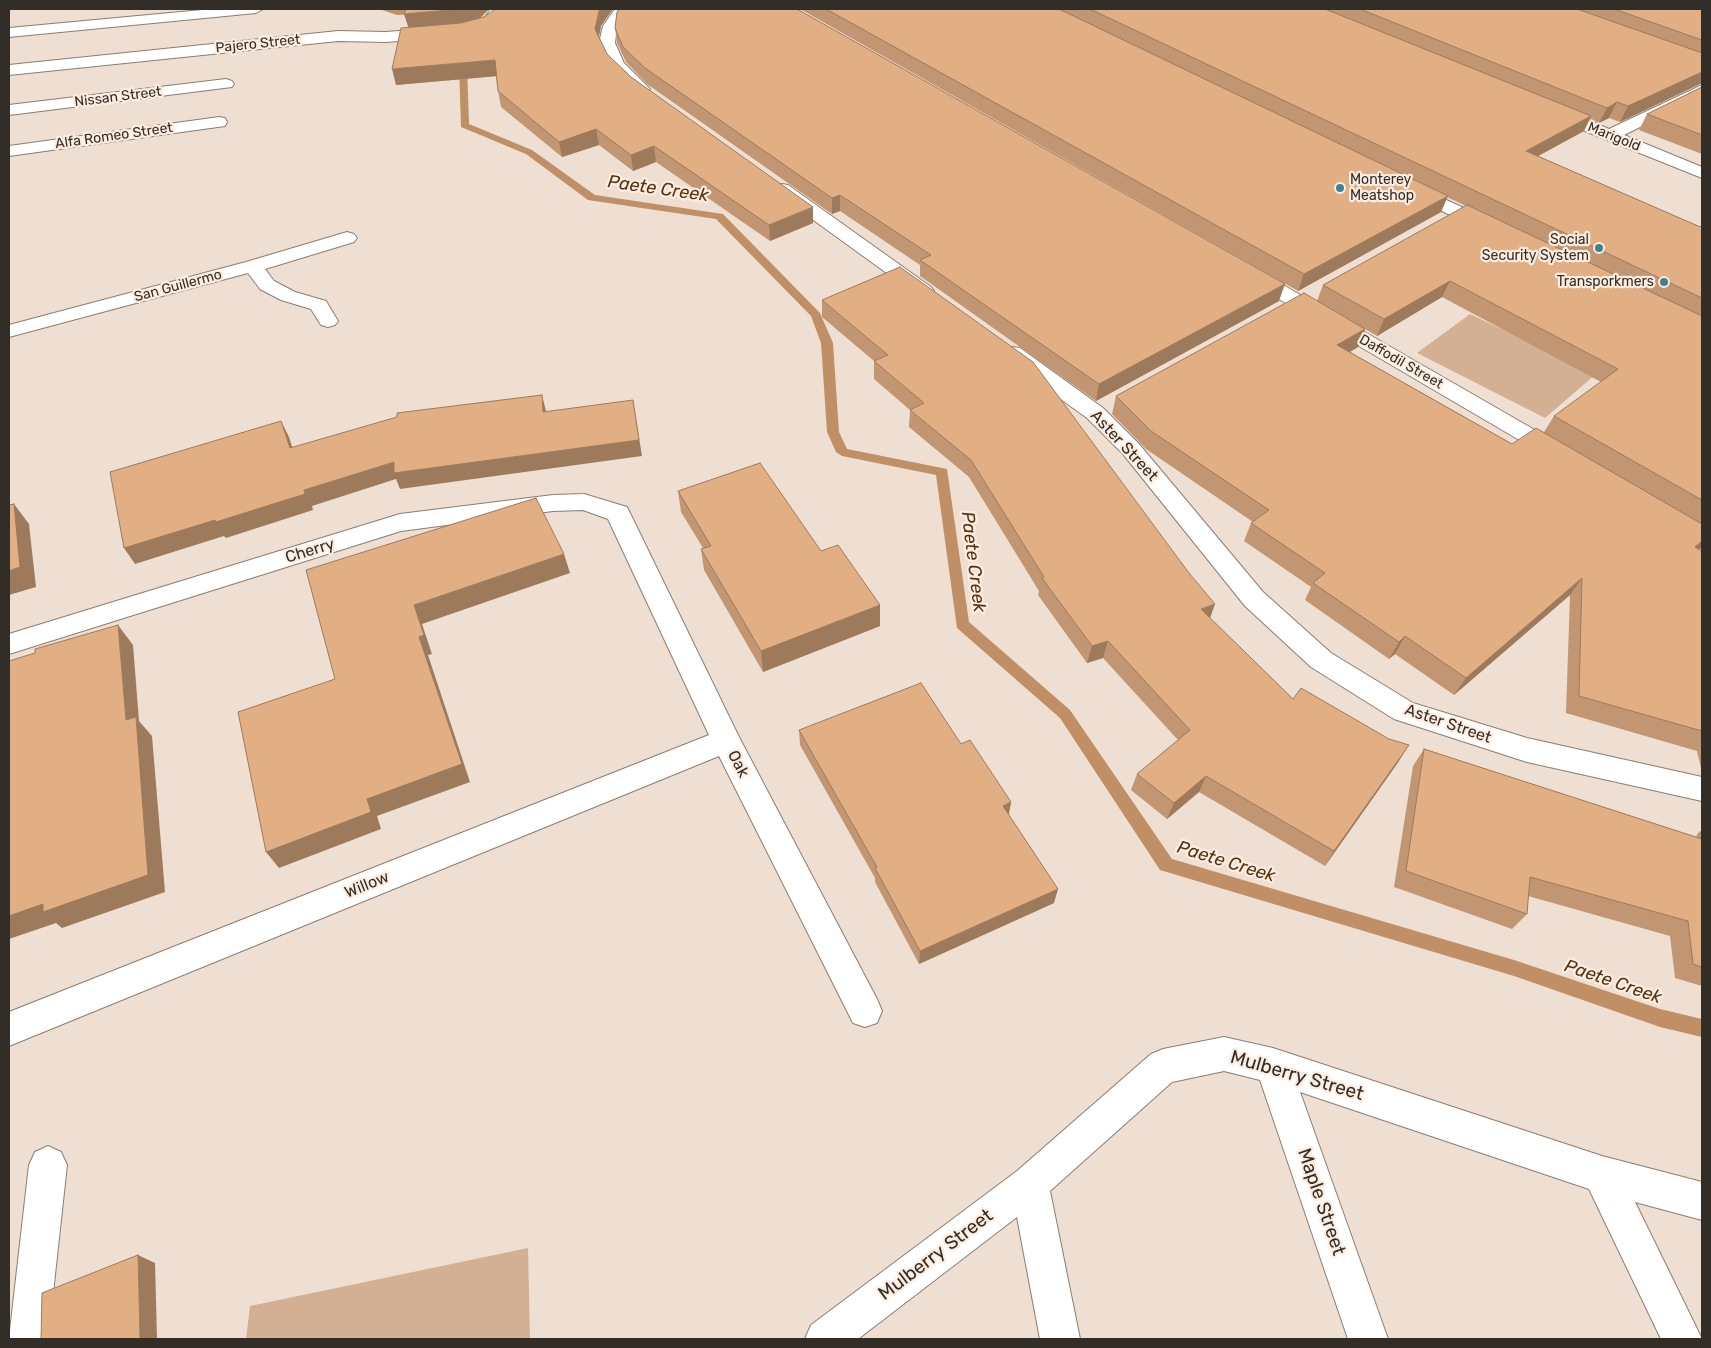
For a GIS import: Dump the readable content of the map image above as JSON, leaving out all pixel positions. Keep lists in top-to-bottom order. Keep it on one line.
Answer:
{"streets":{"street":["Pajero Street","Nissan Street","Alfa Romeo Street","Marigold","San Guillermo","Daffodil Street","Aster Street","Cherry","Oak","Willow","Mulberry Street","Maple Street"]},"crossings":[["Cherry","Oak"],["Oak","Willow"],["Mulberry Street","Maple Street"]],"water":["Paete Creek"],"places":["Monterey Meatshop","Social Security System","Transporkmers"]}
